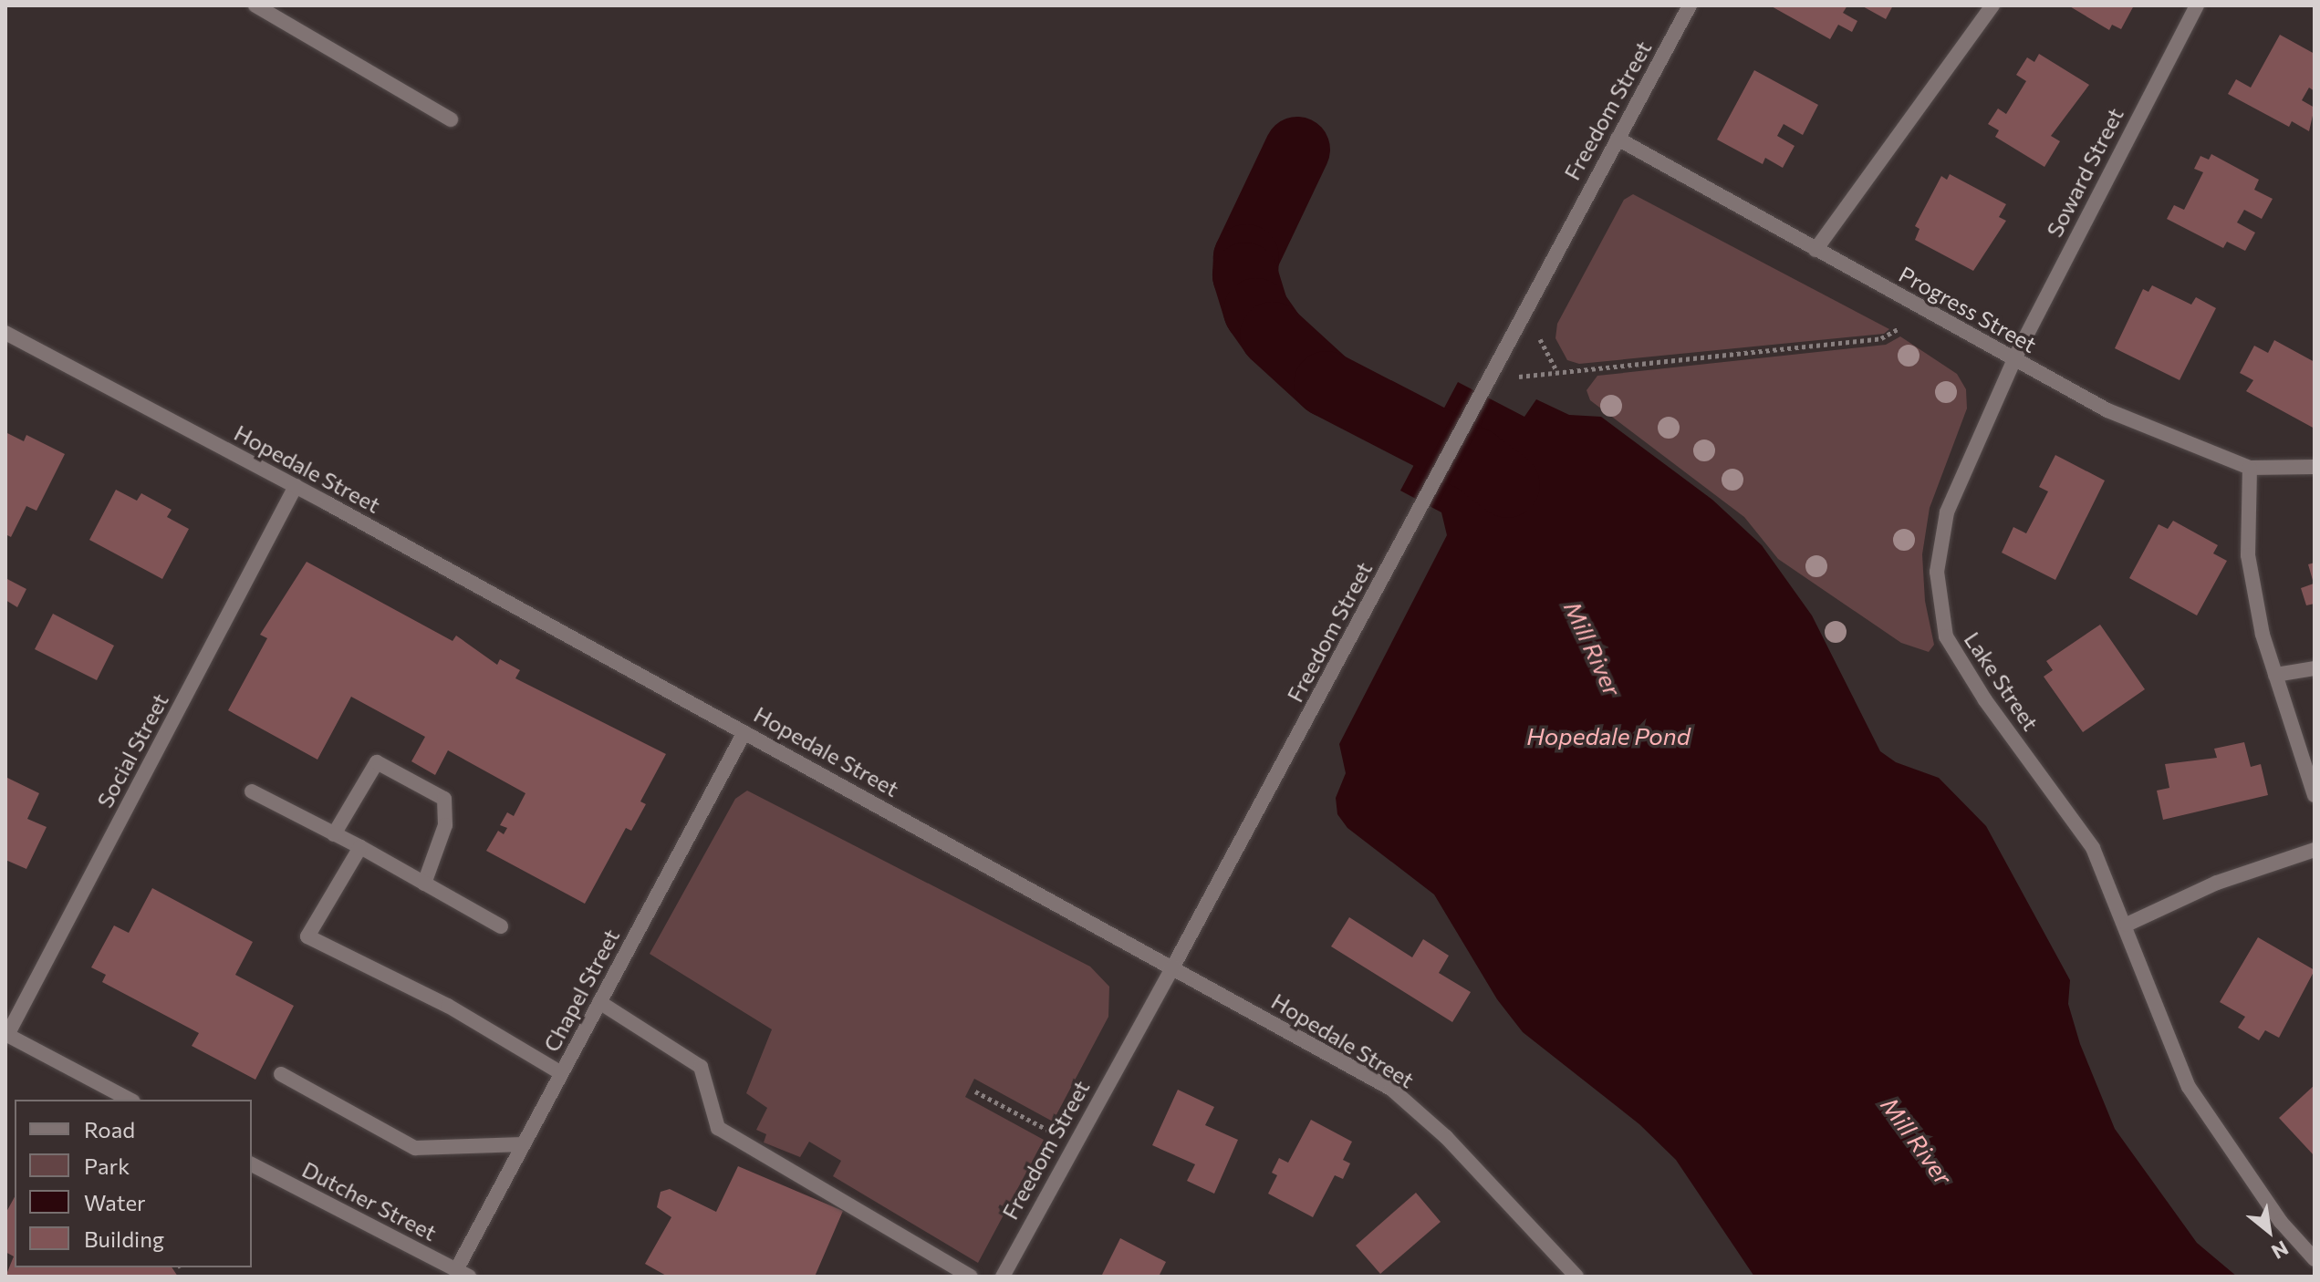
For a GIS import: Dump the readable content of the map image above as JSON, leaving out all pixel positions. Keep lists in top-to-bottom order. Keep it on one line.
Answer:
{"streets":{"street":["Freedom Street","Soward Street","Progress Street","Hopedale Street","Lake Street","Social Street","Chapel Street","Dutcher Street"]},"crossings":[["Freedom Street","Progress Street"],["Freedom Street","Hopedale Street"],["Soward Street","Progress Street"],["Soward Street","Lake Street"],["Progress Street","Lake Street"],["Hopedale Street","Social Street"],["Hopedale Street","Chapel Street"],["Chapel Street","Dutcher Street"]],"water":["Mill River","Hopedale Pond"],"legend":["Road","Park","Water","Building"],"north":"bottom right"}
